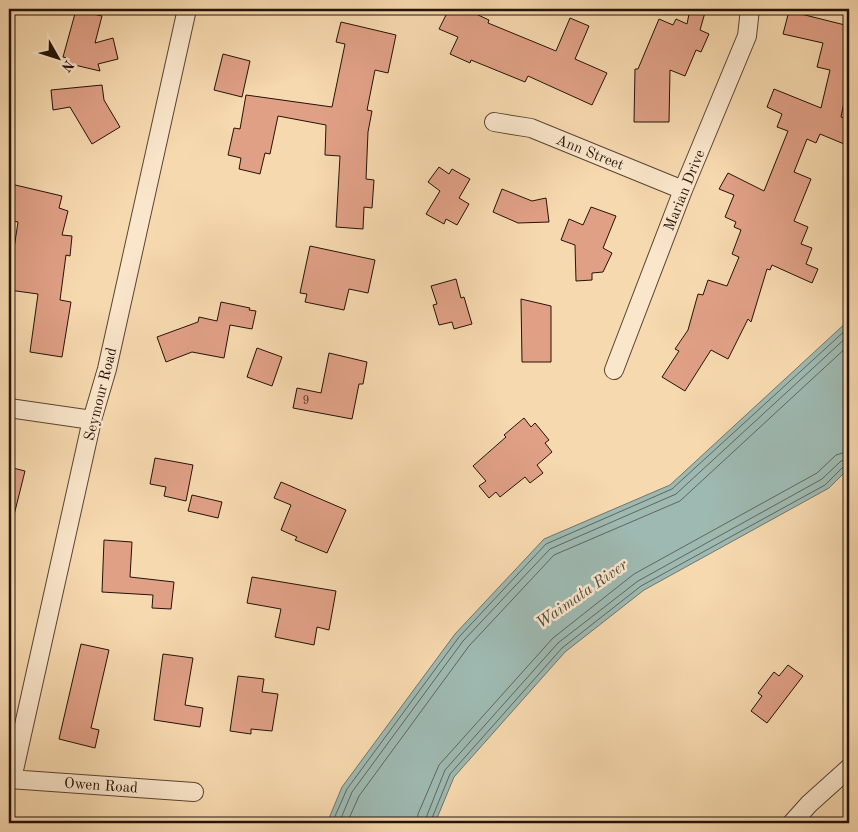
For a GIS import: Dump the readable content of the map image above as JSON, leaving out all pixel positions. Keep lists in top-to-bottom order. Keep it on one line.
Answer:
{"streets":{"street":["Ann Street","Marian Drive","Seymour Road","Owen Road"]},"crossings":[["Ann Street","Marian Drive"],["Seymour Road","Owen Road"]],"water":["Waimata River"],"house_numbers":["9"],"north":"bottom right"}
